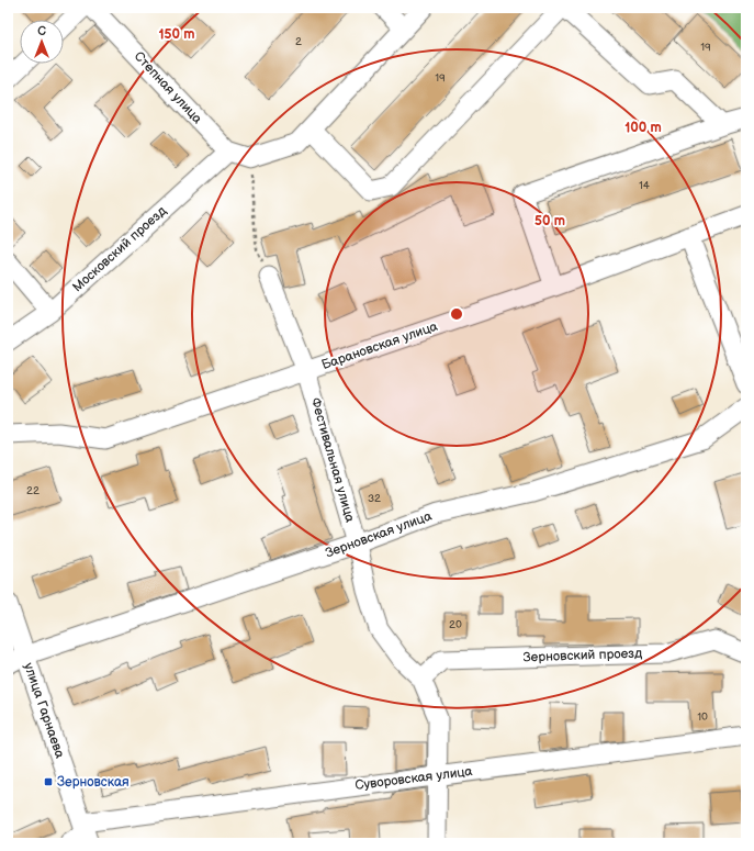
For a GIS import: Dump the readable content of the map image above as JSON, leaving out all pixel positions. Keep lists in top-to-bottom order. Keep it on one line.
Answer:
{"streets":{"street":["Степная улица","Московский проезд","Барановская улица","Фестивальная улица","Зерновская улица","Зерновский проезд","улица Гарнаева","Суворовская улица"]},"crossings":[["Степная улица","Московский проезд"],["Барановская улица","Фестивальная улица"],["Фестивальная улица","Зерновская улица"],["Фестивальная улица","Зерновский проезд"],["Фестивальная улица","Суворовская улица"],["Зерновская улица","улица Гарнаева"],["улица Гарнаева","Суворовская улица"]],"places":{"transit":["Зерновская"]},"house_numbers":["2","19","19","14","22","32","20","10"],"north":"top","rings":["150 m","100 m","50 m"]}
